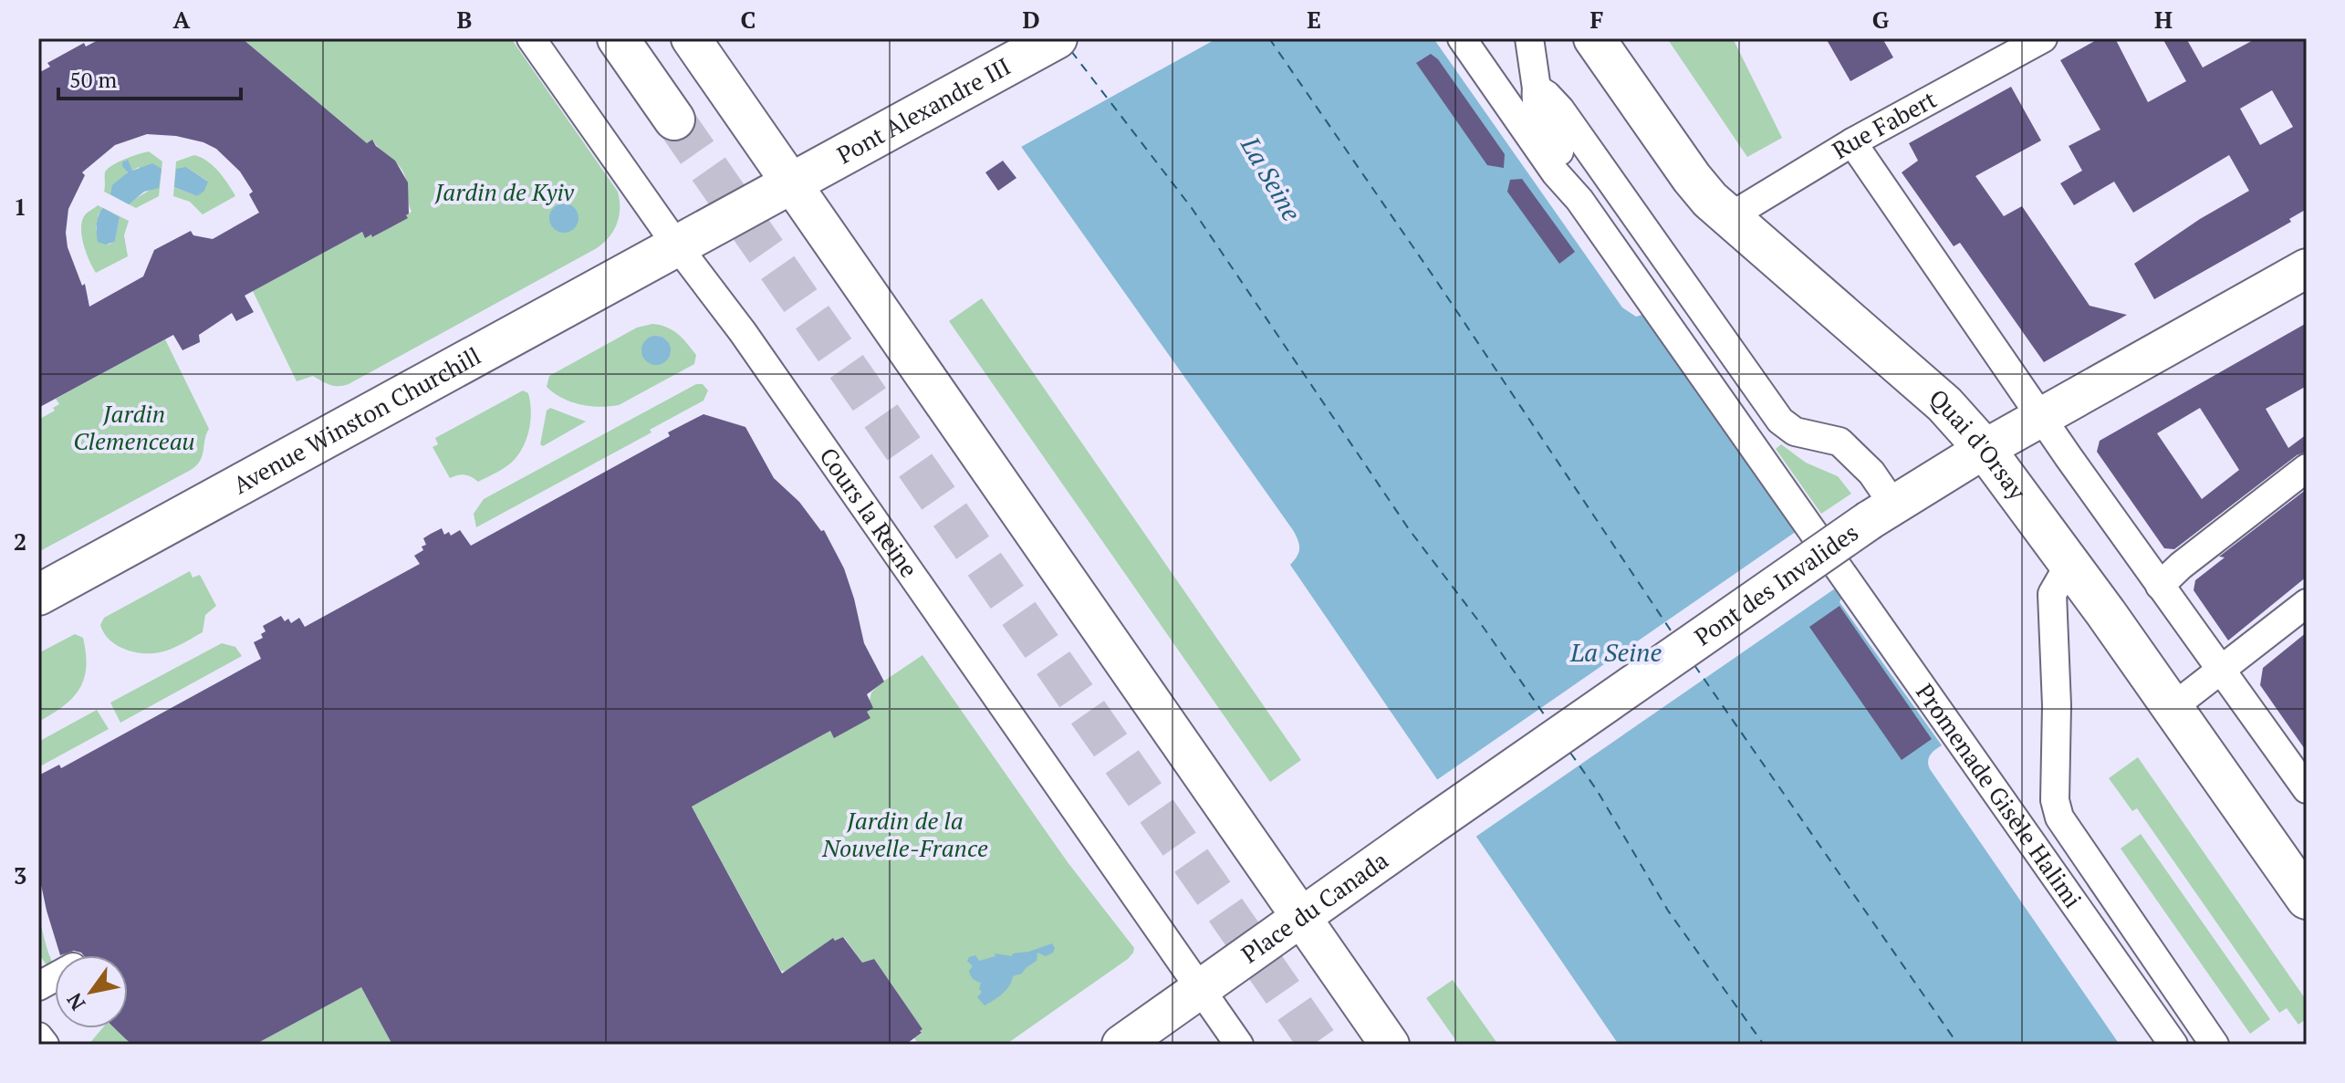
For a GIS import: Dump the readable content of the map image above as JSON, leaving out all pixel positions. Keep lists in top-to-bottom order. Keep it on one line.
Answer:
{"streets":{"main road":["Pont Alexandre III","Avenue Winston Churchill","Quai d'Orsay"],"street":["Rue Fabert","Cours la Reine","Pont des Invalides","Promenade Gisèle Halimi","Place du Canada"]},"crossings":[["Pont Alexandre III","Avenue Winston Churchill"],["Pont Alexandre III","Cours la Reine"],["Rue Fabert","Quai d'Orsay"],["Avenue Winston Churchill","Cours la Reine"],["Quai d'Orsay","Pont des Invalides"],["Quai d'Orsay","Promenade Gisèle Halimi"],["Cours la Reine","Place du Canada"],["Pont des Invalides","Place du Canada"]],"water":["La Seine"],"parks":["Jardin de Kyiv","Jardin Clemenceau","Jardin de la Nouvelle-France"],"scale_bar":"50 m","north":"bottom left","grid":{"columns":["A","B","C","D","E","F","G","H"],"rows":["1","2","3"]}}
